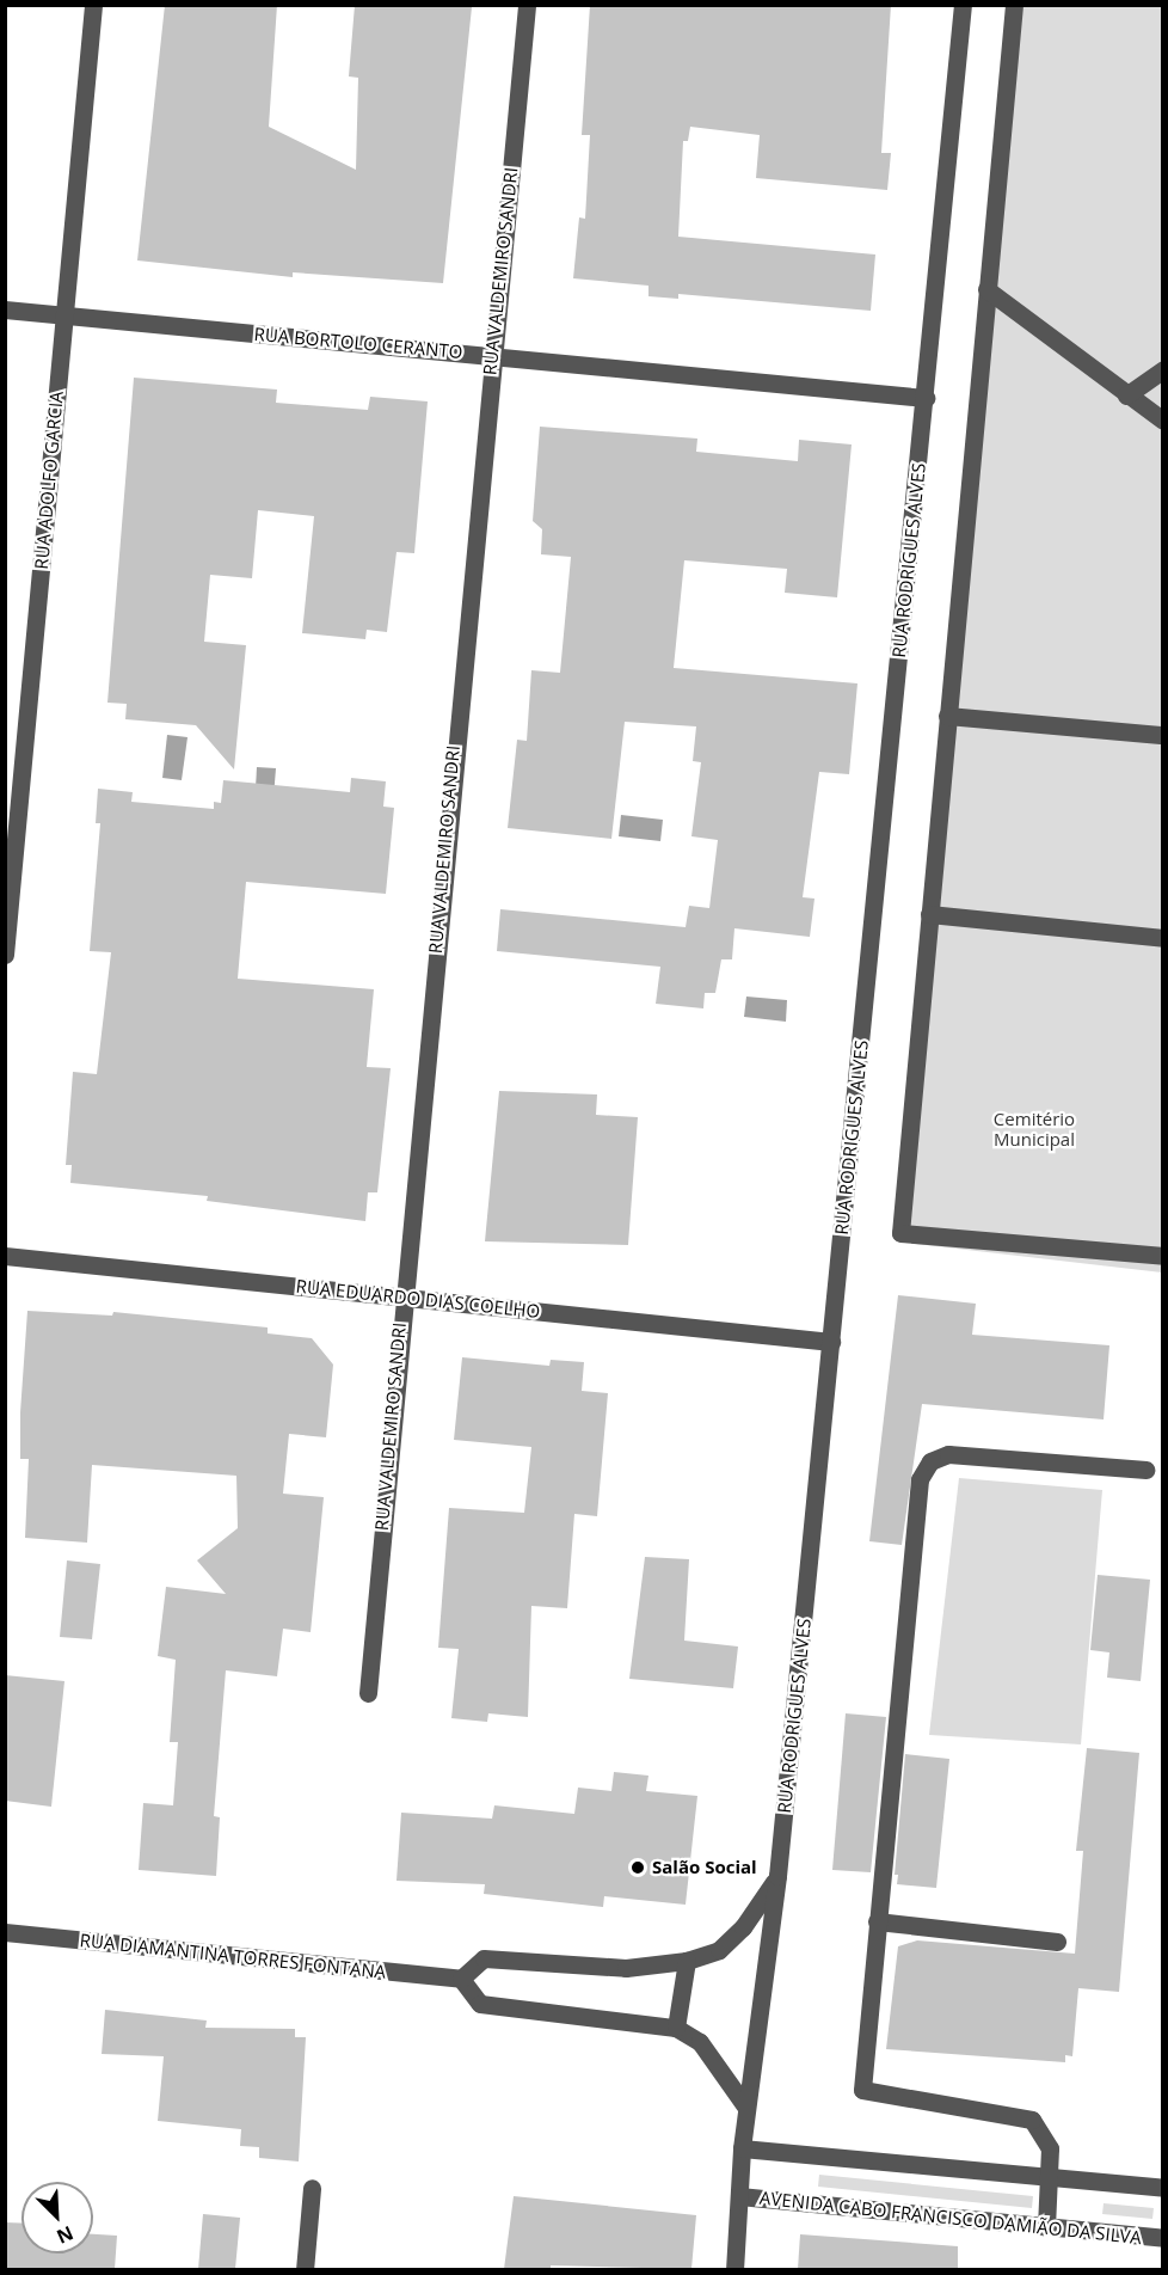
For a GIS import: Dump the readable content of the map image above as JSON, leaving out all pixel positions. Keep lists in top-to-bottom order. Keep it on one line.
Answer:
{"streets":{"street":["RUA VALDEMIRO SANDRI","RUA BORTOLO CERANTO","RUA ADOLFO GARCIA","RUA RODRIGUES ALVES","RUA EDUARDO DIAS COELHO","RUA DIAMANTINA TORRES FONTANA","AVENIDA CABO FRANCISCO DAMIÃO DA SILVA"]},"crossings":[["RUA VALDEMIRO SANDRI","RUA BORTOLO CERANTO"],["RUA VALDEMIRO SANDRI","RUA EDUARDO DIAS COELHO"],["RUA BORTOLO CERANTO","RUA ADOLFO GARCIA"],["RUA BORTOLO CERANTO","RUA RODRIGUES ALVES"],["RUA RODRIGUES ALVES","RUA EDUARDO DIAS COELHO"],["RUA RODRIGUES ALVES","AVENIDA CABO FRANCISCO DAMIÃO DA SILVA"]],"parks":["Cemitério Municipal"],"places":["Salão Social"],"north":"bottom right"}
